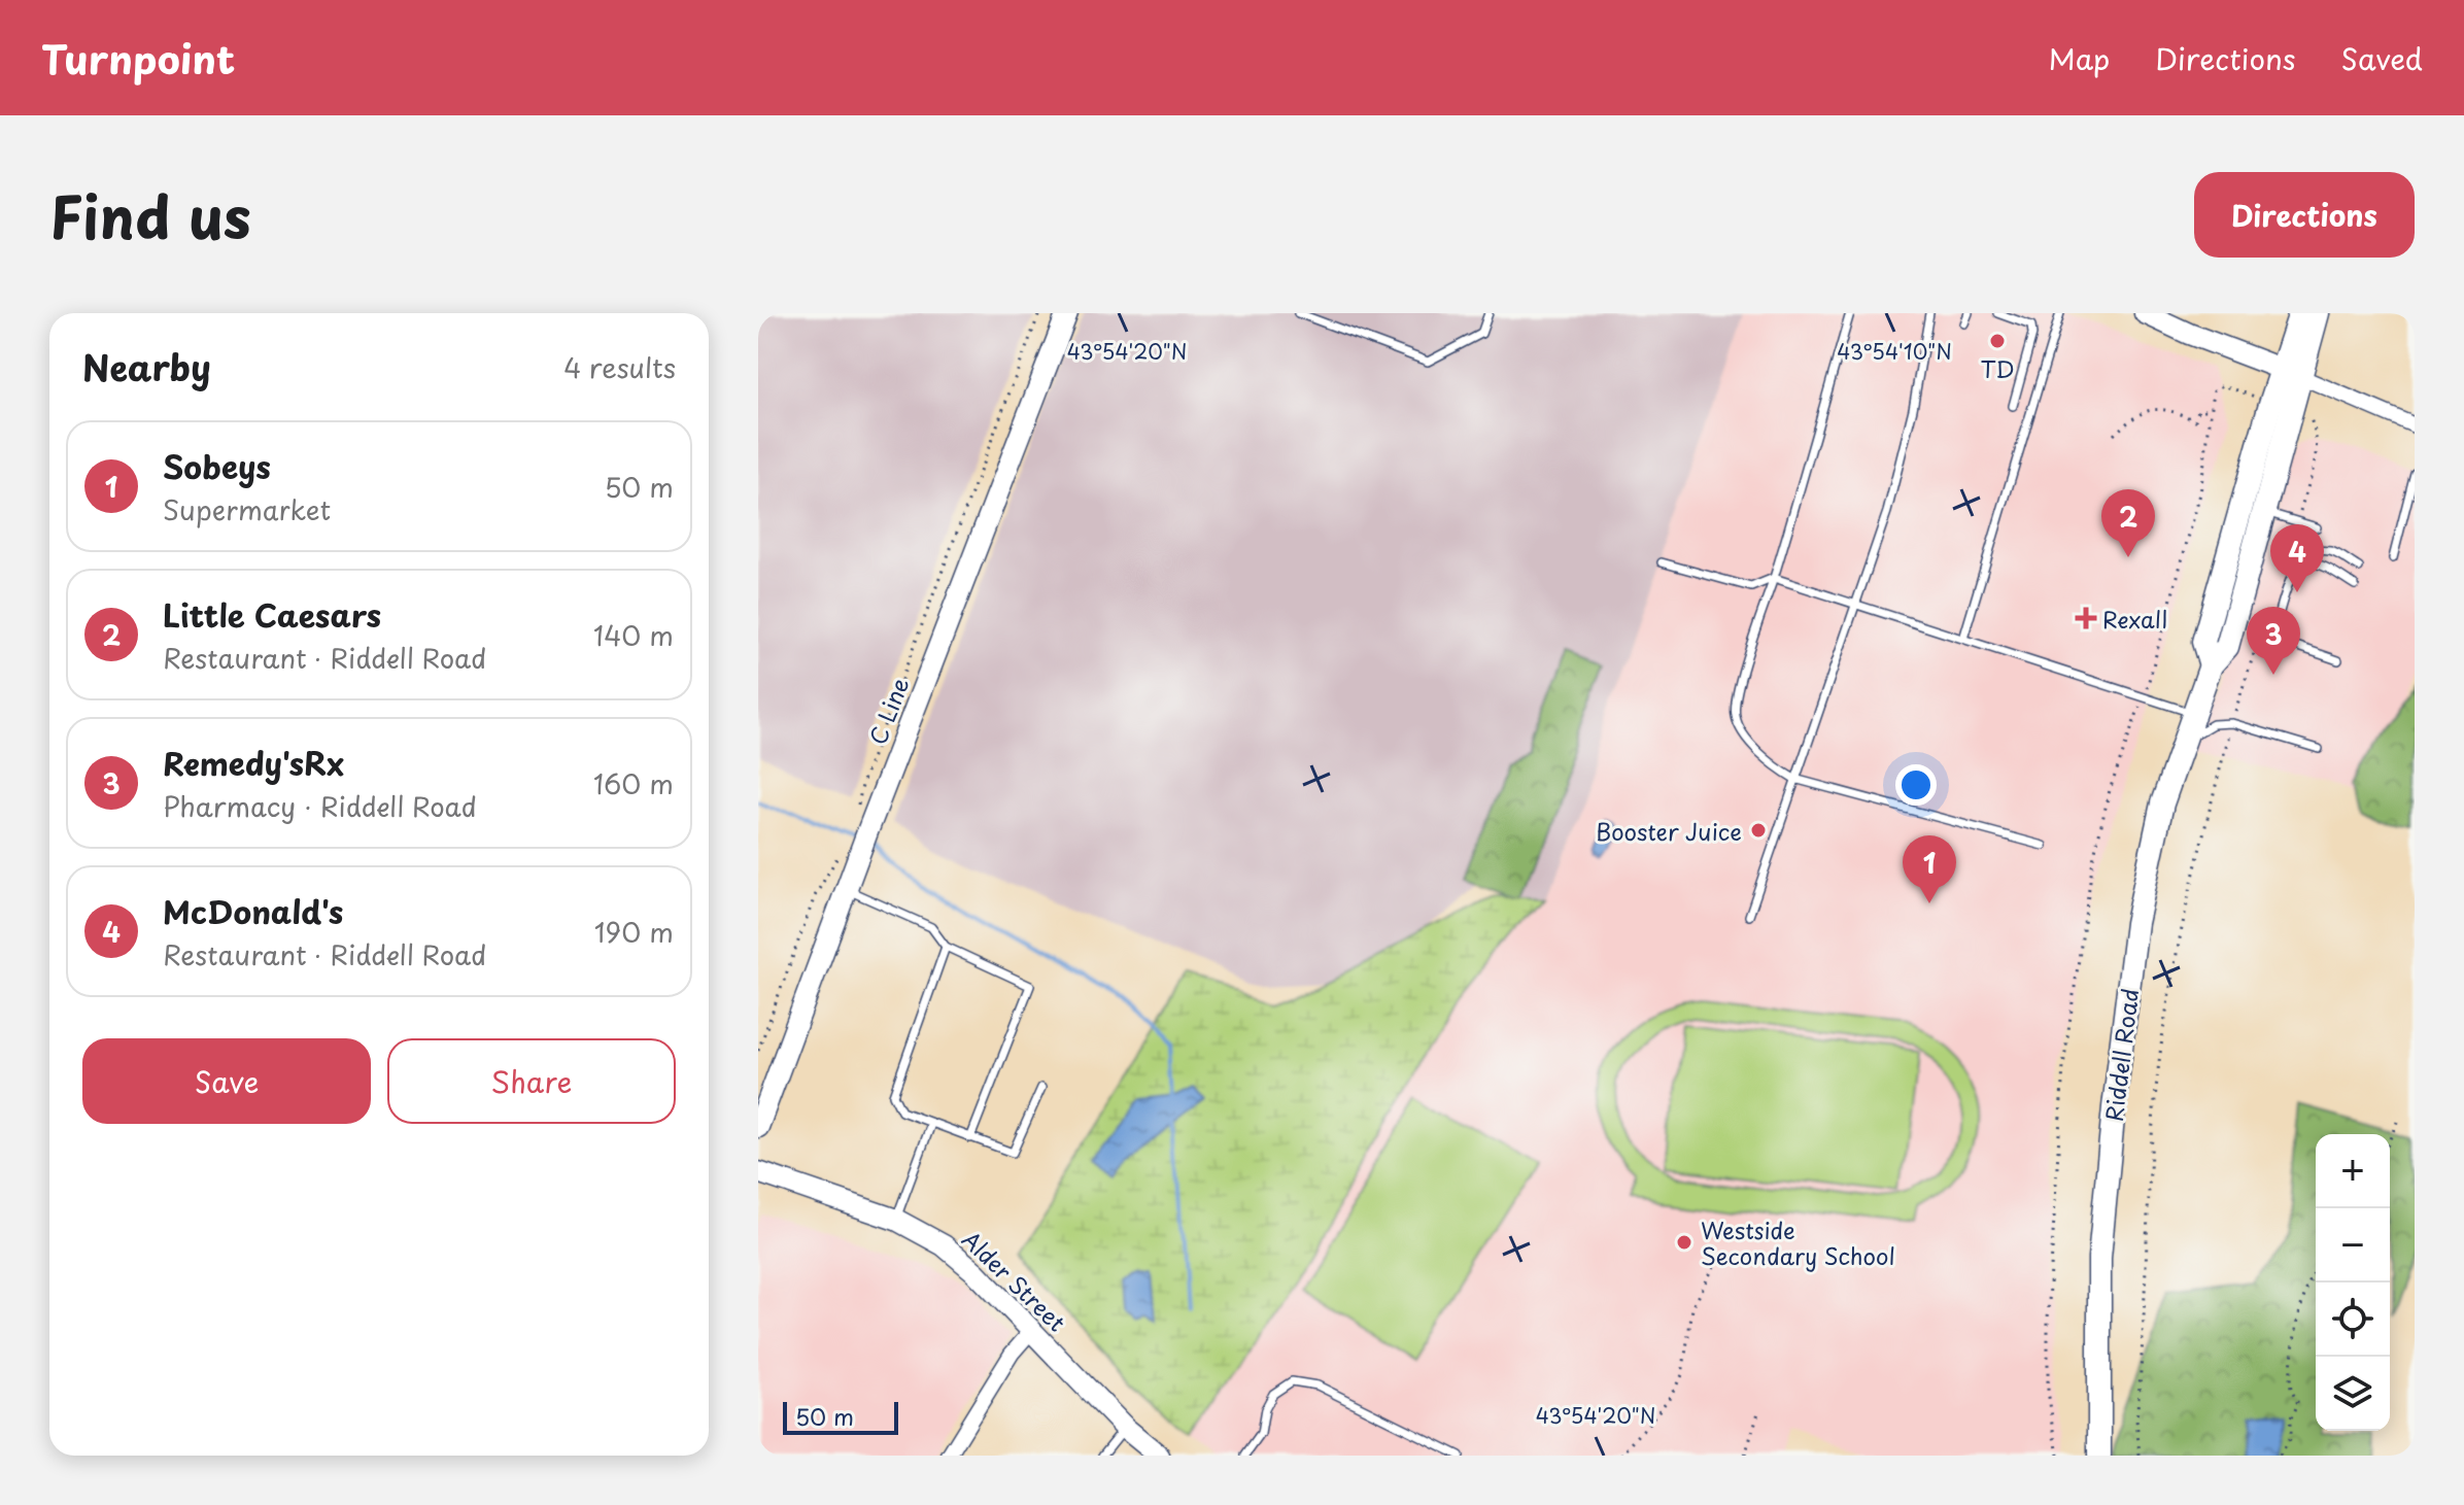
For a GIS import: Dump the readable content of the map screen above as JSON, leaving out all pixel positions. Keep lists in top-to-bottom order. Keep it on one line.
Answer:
{"streets":{"main road":["Riddell Road"],"street":["C Line","Alder Street"]},"places":{"other":["TD","Booster Juice","Westside Secondary School"],"health":["Rexall"]},"scale_bar":"50 m","page":{"header":"Turnpoint","nav":["Map","Directions","Saved"],"title":"Find us","buttons":["Directions",["Save","Share"]],"heading":["Nearby","4 results"],"list":[{"mark":"1","name":"Sobeys","note":"Supermarket","value":"50 m"},{"mark":"2","name":"Little Caesars","note":"Restaurant · Riddell Road","value":"140 m"},{"mark":"3","name":"Remedy'sRx","note":"Pharmacy · Riddell Road","value":"160 m"},{"mark":"4","name":"McDonald's","note":"Restaurant · Riddell Road","value":"190 m"}],"pins":["2","4","3","1"],"map_buttons":["+","−"],"scale":"50 m"},"coordinates":["43°54'20\"N","43°54'10\"N"]}
